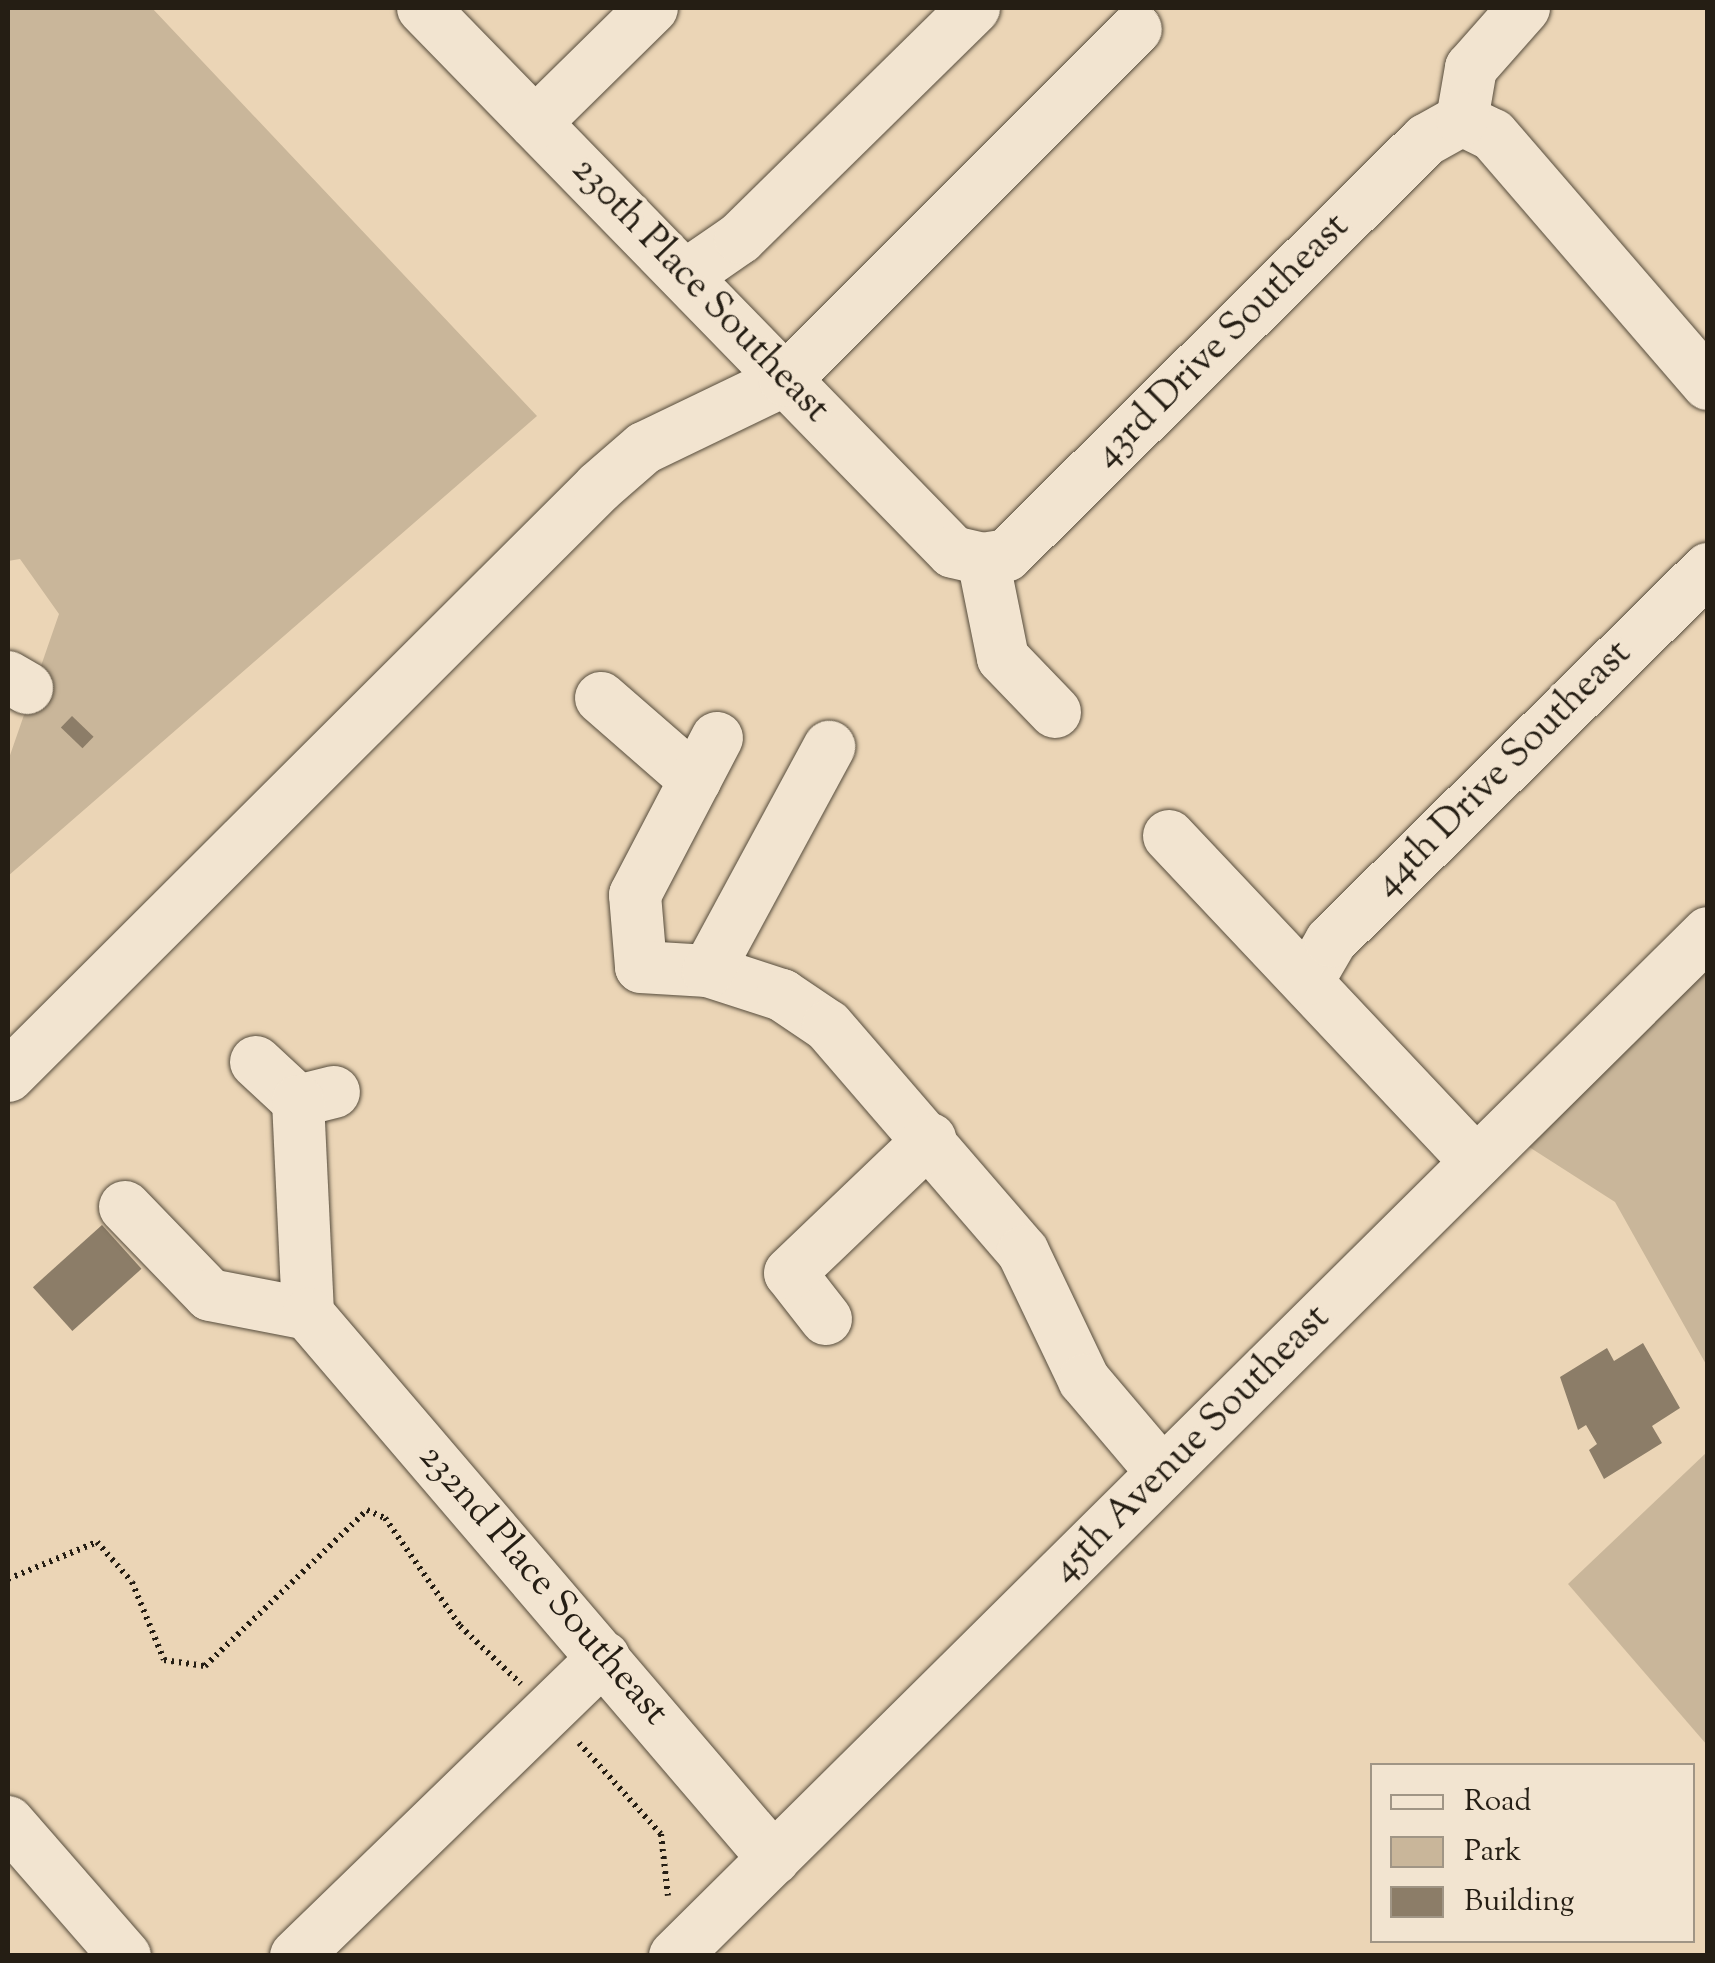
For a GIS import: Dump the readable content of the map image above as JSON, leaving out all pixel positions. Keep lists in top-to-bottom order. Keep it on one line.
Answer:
{"streets":{"street":["230th Place Southeast","43rd Drive Southeast","44th Drive Southeast","45th Avenue Southeast","232nd Place Southeast"]},"crossings":[["230th Place Southeast","43rd Drive Southeast"],["45th Avenue Southeast","232nd Place Southeast"]],"legend":["Road","Park","Building"]}
